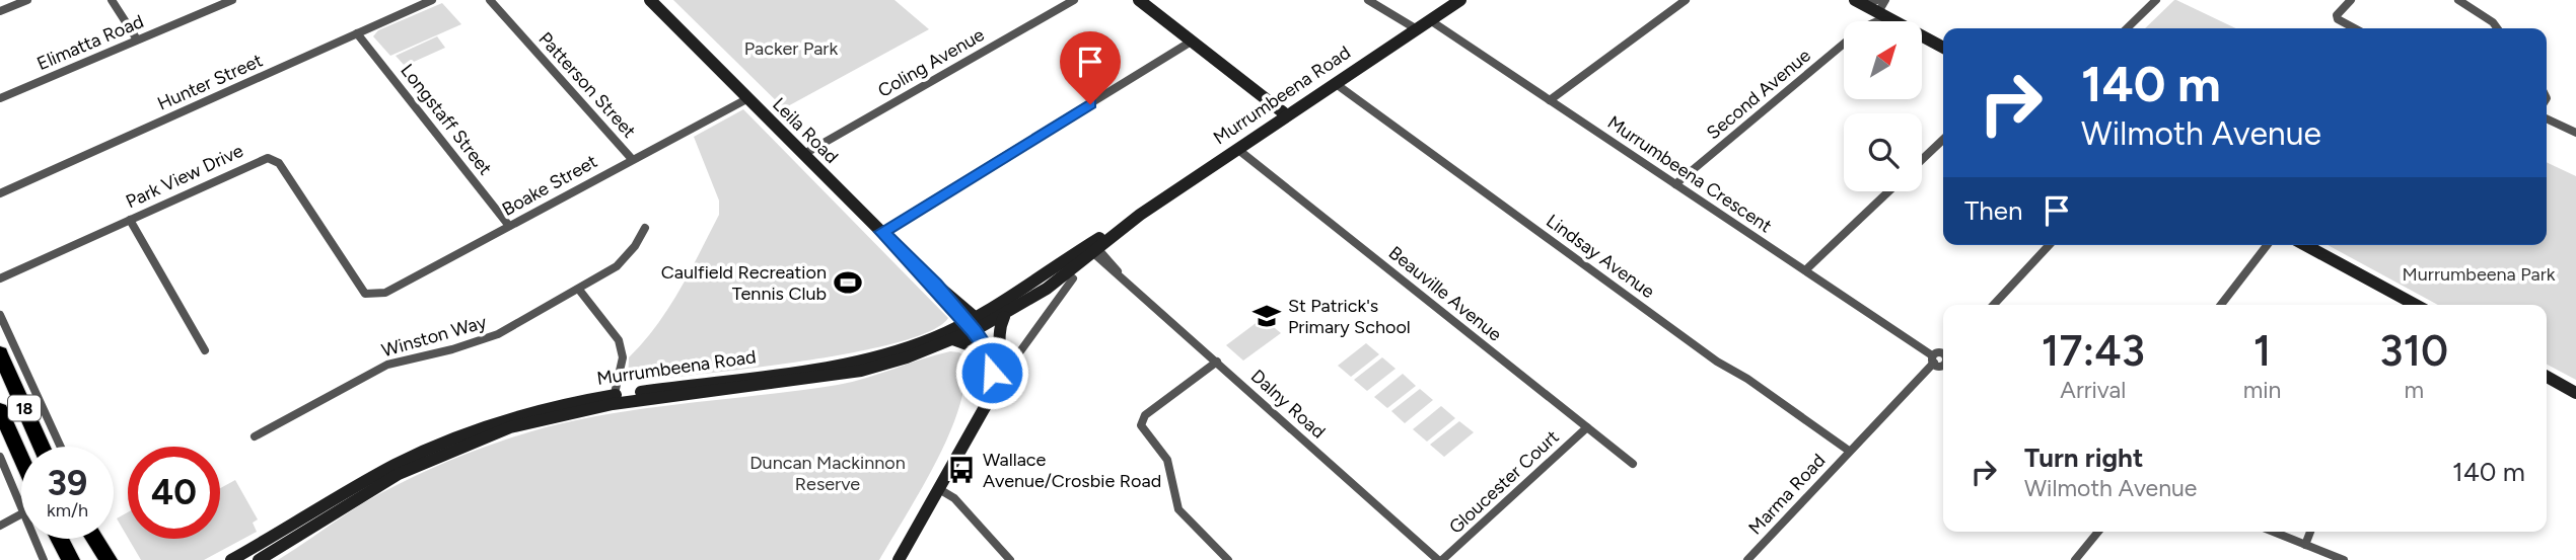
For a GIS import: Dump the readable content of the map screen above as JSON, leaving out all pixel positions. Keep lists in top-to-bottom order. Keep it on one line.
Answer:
{"streets":{"highway":["18"],"main road":["Murrumbeena Road","Leila Road"],"street":["Elimatta Road","Coling Avenue","Hunter Street","Patterson Street","Second Avenue","Longstaff Street","Murrumbeena Crescent","Park View Drive","Boake Street","Lindsay Avenue","Beauville Avenue","Winston Way","Dalny Road","Gloucester Court","Marma Road"]},"crossings":[["Coling Avenue","Leila Road"],["Hunter Street","Longstaff Street"],["Patterson Street","Boake Street"],["Second Avenue","Murrumbeena Crescent"],["Murrumbeena Road","Leila Road"],["Murrumbeena Road","Murrumbeena Crescent"],["Murrumbeena Road","Lindsay Avenue"],["Murrumbeena Road","Beauville Avenue"],["Murrumbeena Road","Dalny Road"],["Longstaff Street","Boake Street"],["Leila Road","Boake Street"],["Murrumbeena Crescent","Marma Road"],["Park View Drive","Boake Street"],["Lindsay Avenue","Marma Road"],["Beauville Avenue","Gloucester Court"],["Dalny Road","Gloucester Court"]],"parks":["Packer Park","Murrumbeena Park","Duncan Mackinnon Reserve"],"places":{"sports":["Caulfield Recreation Tennis Club"],"school or university":["St Patrick's Primary School"],"bus stop":["Wallace Avenue/Crosbie Road"]},"north":"top right","page":{"turn":["140 m","Wilmoth Avenue"],"then":"Then","eta":["17:43","Arrival","1","min","310","m"],"list":[{"name":"Turn right","note":"Wilmoth Avenue","value":"140 m"}],"speed":"39 km/h","limit":"40"}}
